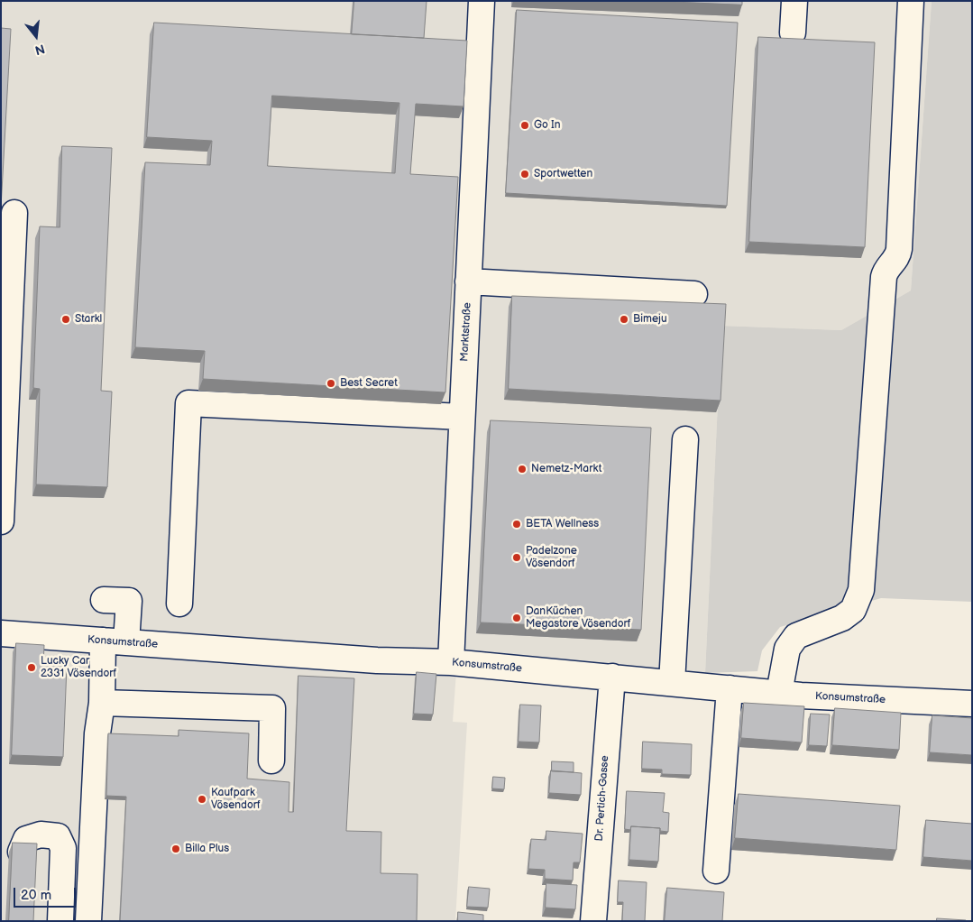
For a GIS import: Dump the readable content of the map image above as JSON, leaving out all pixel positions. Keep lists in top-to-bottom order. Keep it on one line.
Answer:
{"streets":{"street":["Marktstraße","Konsumstraße","Dr. Pertich-Gasse"]},"crossings":[["Marktstraße","Konsumstraße"],["Konsumstraße","Dr. Pertich-Gasse"]],"places":["Go In","Sportwetten","Starkl","Bimeju","Best Secret","Nemetz-Markt","BETA Wellness","Padelzone Vösendorf","DanKüchen Megastore Vösendorf","Lucky Car 2331 Vösendorf","Kaufpark Vösendorf","Billa Plus"],"scale_bar":"20 m","north":"bottom"}
